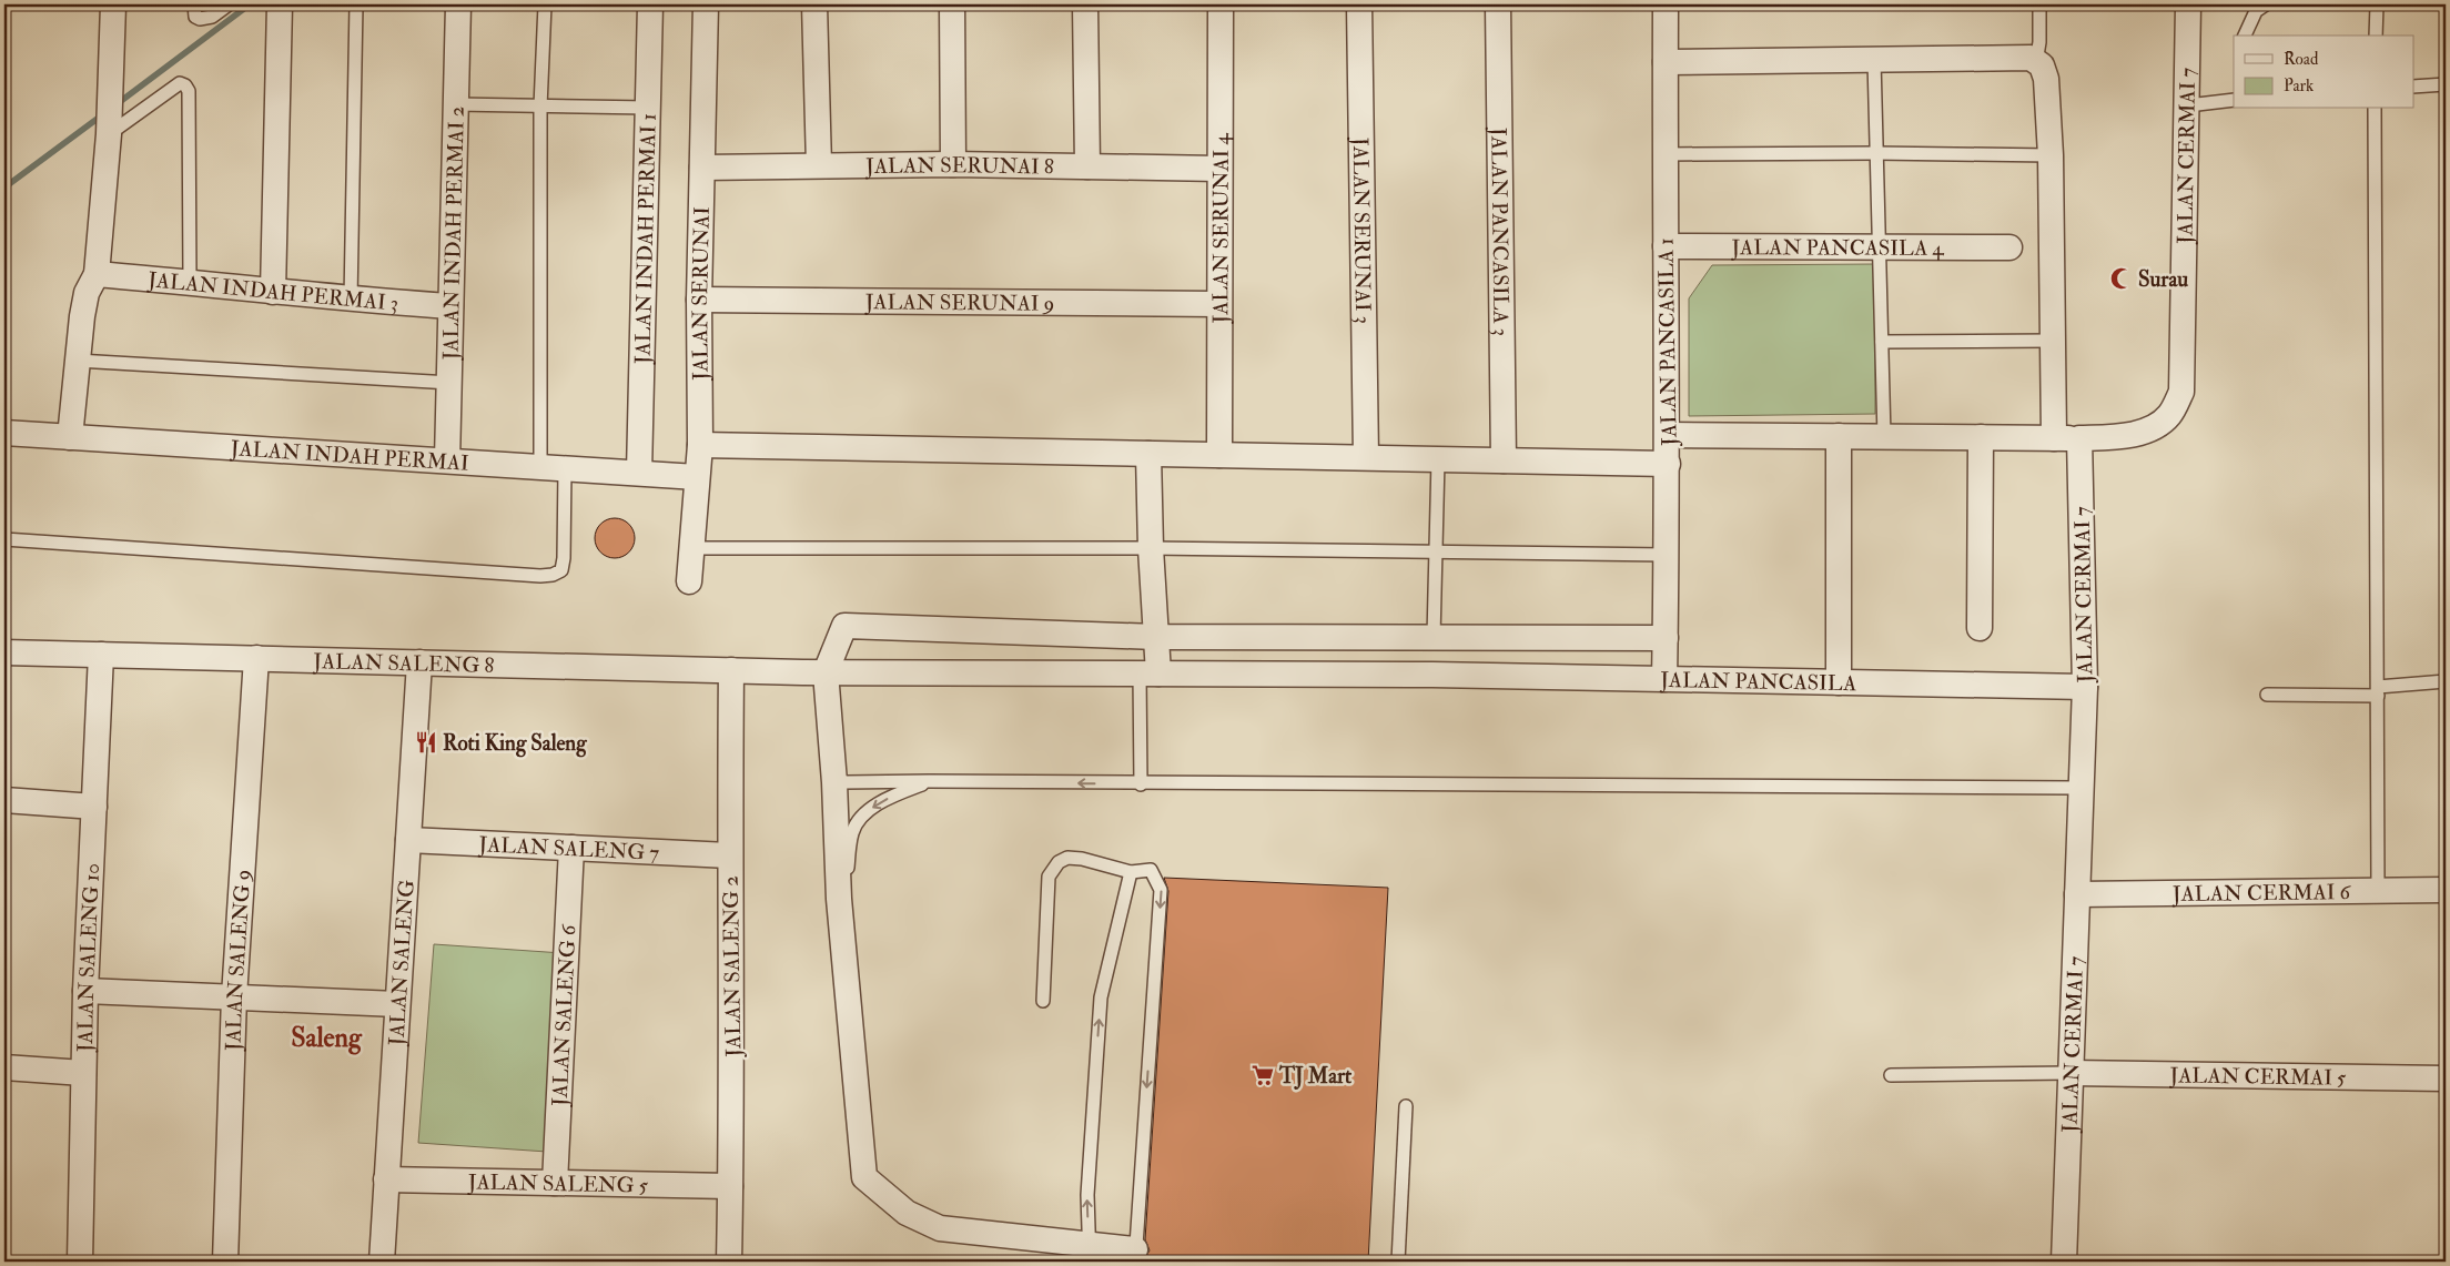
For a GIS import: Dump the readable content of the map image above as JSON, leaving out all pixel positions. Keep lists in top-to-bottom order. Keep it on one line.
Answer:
{"streets":{"street":["JALAN CERMAI 7","JALAN SERUNAI 8","JALAN SERUNAI 4","JALAN SERUNAI 3","JALAN PANCASILA 3","JALAN INDAH PERMAI 2","JALAN INDAH PERMAI 1","JALAN PANCASILA 4","JALAN INDAH PERMAI 3","JALAN SERUNAI","JALAN SERUNAI 9","JALAN PANCASILA 1","JALAN INDAH PERMAI","JALAN SALENG 8","JALAN PANCASILA","JALAN SALENG 7","JALAN CERMAI 6","JALAN SALENG 10","JALAN SALENG 9","JALAN SALENG","JALAN SALENG 2","JALAN SALENG 6","JALAN CERMAI 5","JALAN SALENG 5"]},"crossings":[["JALAN CERMAI 7","JALAN PANCASILA"],["JALAN CERMAI 7","JALAN CERMAI 6"],["JALAN CERMAI 7","JALAN CERMAI 5"],["JALAN SERUNAI 8","JALAN SERUNAI 4"],["JALAN SERUNAI 8","JALAN SERUNAI"],["JALAN SERUNAI 4","JALAN SERUNAI 9"],["JALAN INDAH PERMAI 2","JALAN INDAH PERMAI 3"],["JALAN INDAH PERMAI 2","JALAN INDAH PERMAI"],["JALAN INDAH PERMAI 1","JALAN INDAH PERMAI"],["JALAN PANCASILA 4","JALAN PANCASILA 1"],["JALAN SERUNAI","JALAN SERUNAI 9"],["JALAN SERUNAI","JALAN INDAH PERMAI"],["JALAN PANCASILA 1","JALAN PANCASILA"],["JALAN SALENG 8","JALAN PANCASILA"],["JALAN SALENG 8","JALAN SALENG 10"],["JALAN SALENG 8","JALAN SALENG 9"],["JALAN SALENG 8","JALAN SALENG"],["JALAN SALENG 8","JALAN SALENG 2"],["JALAN SALENG 7","JALAN SALENG"],["JALAN SALENG 7","JALAN SALENG 2"],["JALAN SALENG 7","JALAN SALENG 6"],["JALAN SALENG","JALAN SALENG 5"],["JALAN SALENG 2","JALAN SALENG 5"],["JALAN SALENG 6","JALAN SALENG 5"]],"districts":["Saleng"],"places":{"mosque":["Surau"],"restaurant":["Roti King Saleng"],"supermarket":["TJ Mart"]},"legend":["Road","Park"]}
